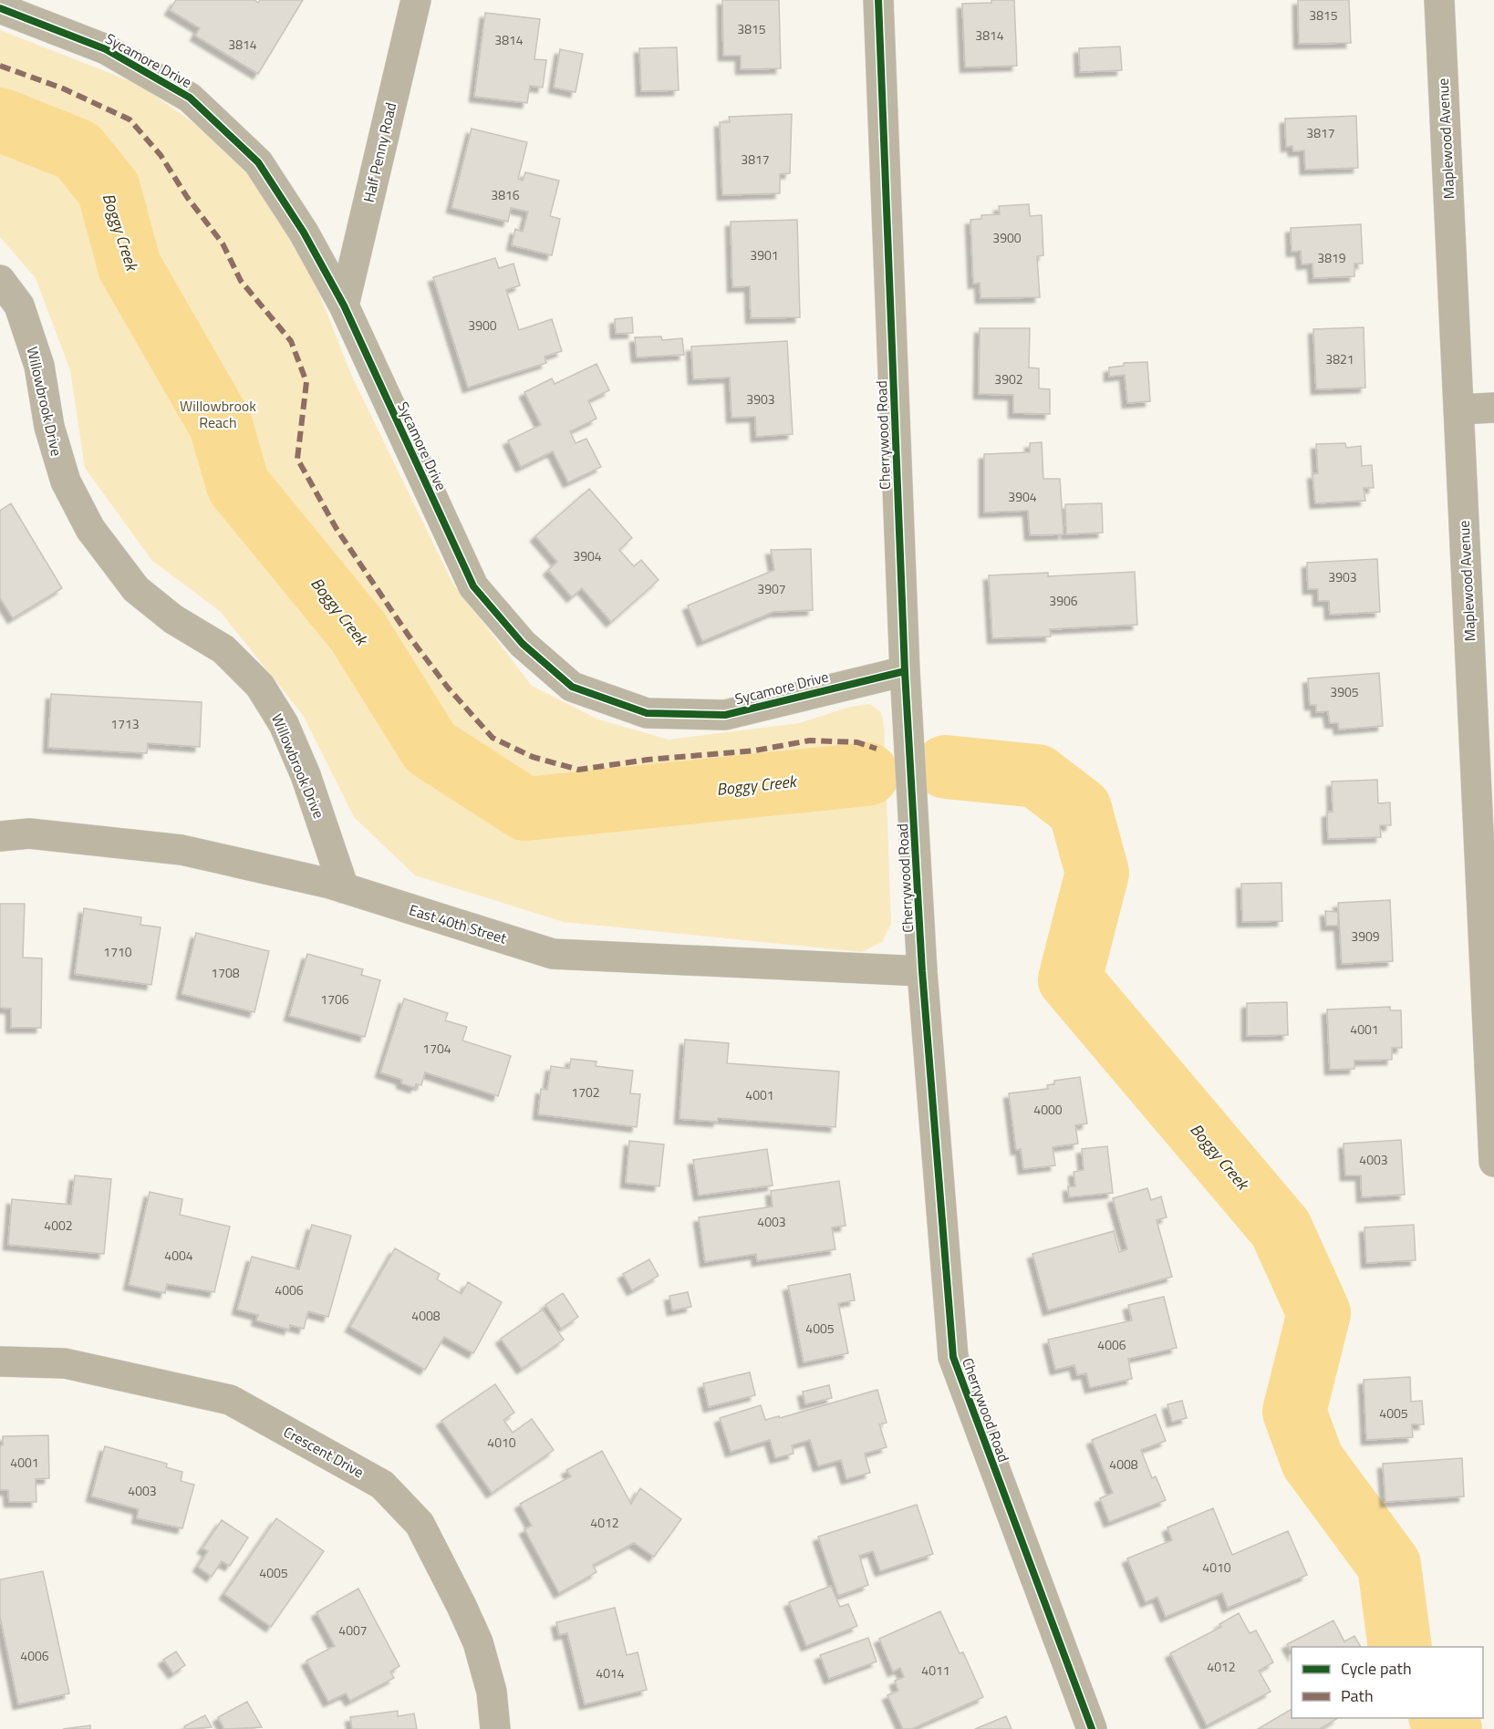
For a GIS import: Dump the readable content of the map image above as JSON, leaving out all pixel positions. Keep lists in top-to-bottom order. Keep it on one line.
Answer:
{"streets":{"street":["Sycamore Drive","Maplewood Avenue","Half Penny Road","Willowbrook Drive","Cherrywood Road","East 40th Street","Crescent Drive"]},"crossings":[["Sycamore Drive","Half Penny Road"],["Sycamore Drive","Cherrywood Road"],["Willowbrook Drive","East 40th Street"],["Cherrywood Road","East 40th Street"]],"water":["Boggy Creek"],"parks":["Willowbrook Reach"],"house_numbers":["3815","3815","3814","3814","3814","3817","3817","3816","3900","3901","3819","3900","3821","3902","3903","3904","3904","3903","3907","3906","3905","1713","3909","1710","1708","1706","4001","1704","1702","4001","4000","4003","4003","4002","4004","4006","4008","4005","4006","4005","4010","4001","4008","4003","4012","4010","4005","4007","4006","4012","4011","4014"],"legend":["Cycle path","Path"]}
